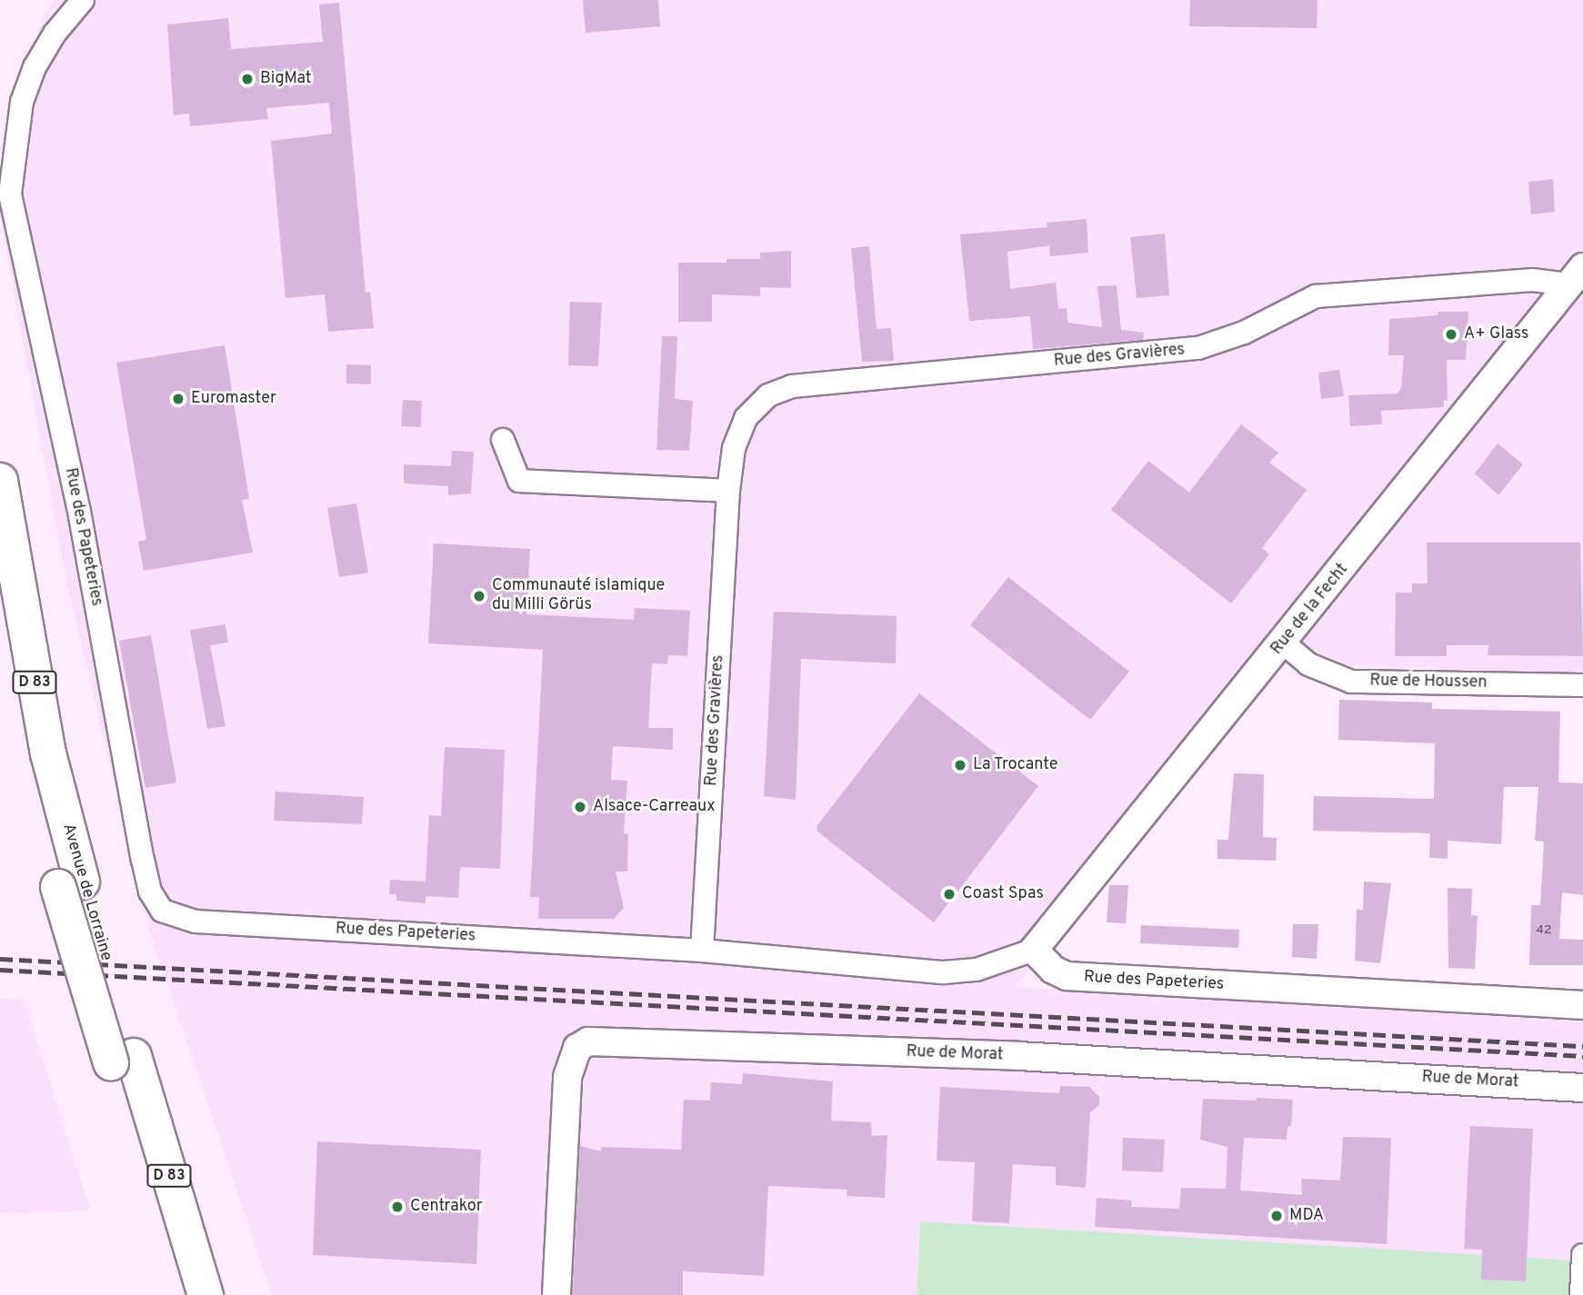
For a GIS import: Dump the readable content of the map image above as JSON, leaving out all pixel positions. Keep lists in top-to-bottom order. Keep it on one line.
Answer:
{"streets":{"main road":["D 83","Avenue de Lorraine"],"street":["Rue des Gravières","Rue des Papeteries","Rue de la Fecht","Rue de Houssen","Rue de Morat"]},"crossings":[["Rue des Gravières","Rue des Papeteries"],["Rue des Gravières","Rue de la Fecht"],["Rue des Papeteries","Rue de la Fecht"],["Rue de la Fecht","Rue de Houssen"]],"places":["BigMat","A+ Glass","Euromaster","Communauté islamique du Milli Görüs","La Trocante","Alsace-Carreaux","Coast Spas","Centrakor","MDA"],"house_numbers":["42"]}
